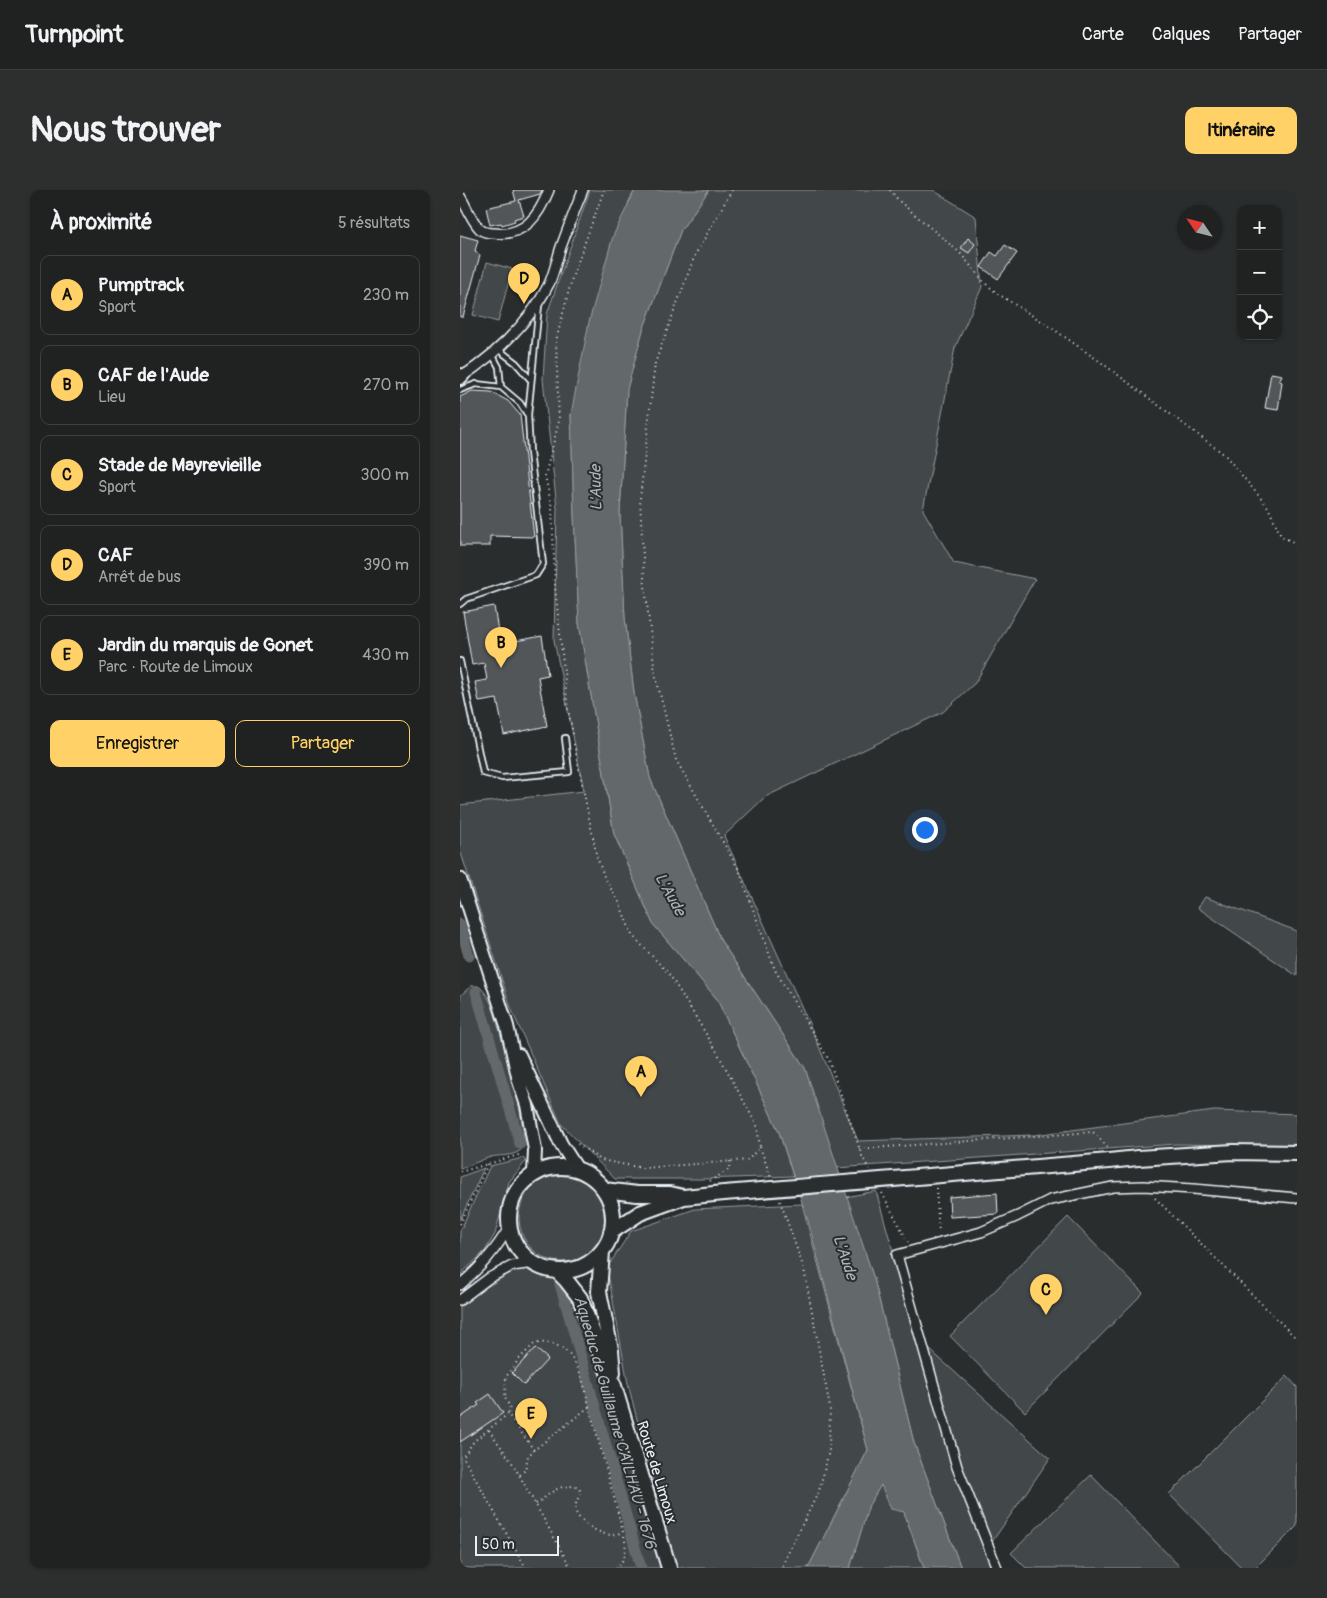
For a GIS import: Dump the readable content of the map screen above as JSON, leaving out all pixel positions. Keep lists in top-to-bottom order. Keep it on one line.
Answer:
{"streets":{"main road":["Route de Limoux"]},"water":["L'Aude","Aqueduc de Guillaume CAILHAU - 1676"],"scale_bar":"50 m","north":"top left","page":{"header":"Turnpoint","nav":["Carte","Calques","Partager"],"buttons":["Itinéraire",["Enregistrer","Partager"]],"title":"Nous trouver","heading":["À proximité","5 résultats"],"map_buttons":["+","−"],"list":[{"mark":"A","name":"Pumptrack","note":"Sport","value":"230 m"},{"mark":"B","name":"CAF de l'Aude","note":"Lieu","value":"270 m"},{"mark":"C","name":"Stade de Mayrevieille","note":"Sport","value":"300 m"},{"mark":"D","name":"CAF","note":"Arrêt de bus","value":"390 m"},{"mark":"E","name":"Jardin du marquis de Gonet","note":"Parc · Route de Limoux","value":"430 m"}],"pins":["D","B","A","C","E"],"scale":"50 m"}}
